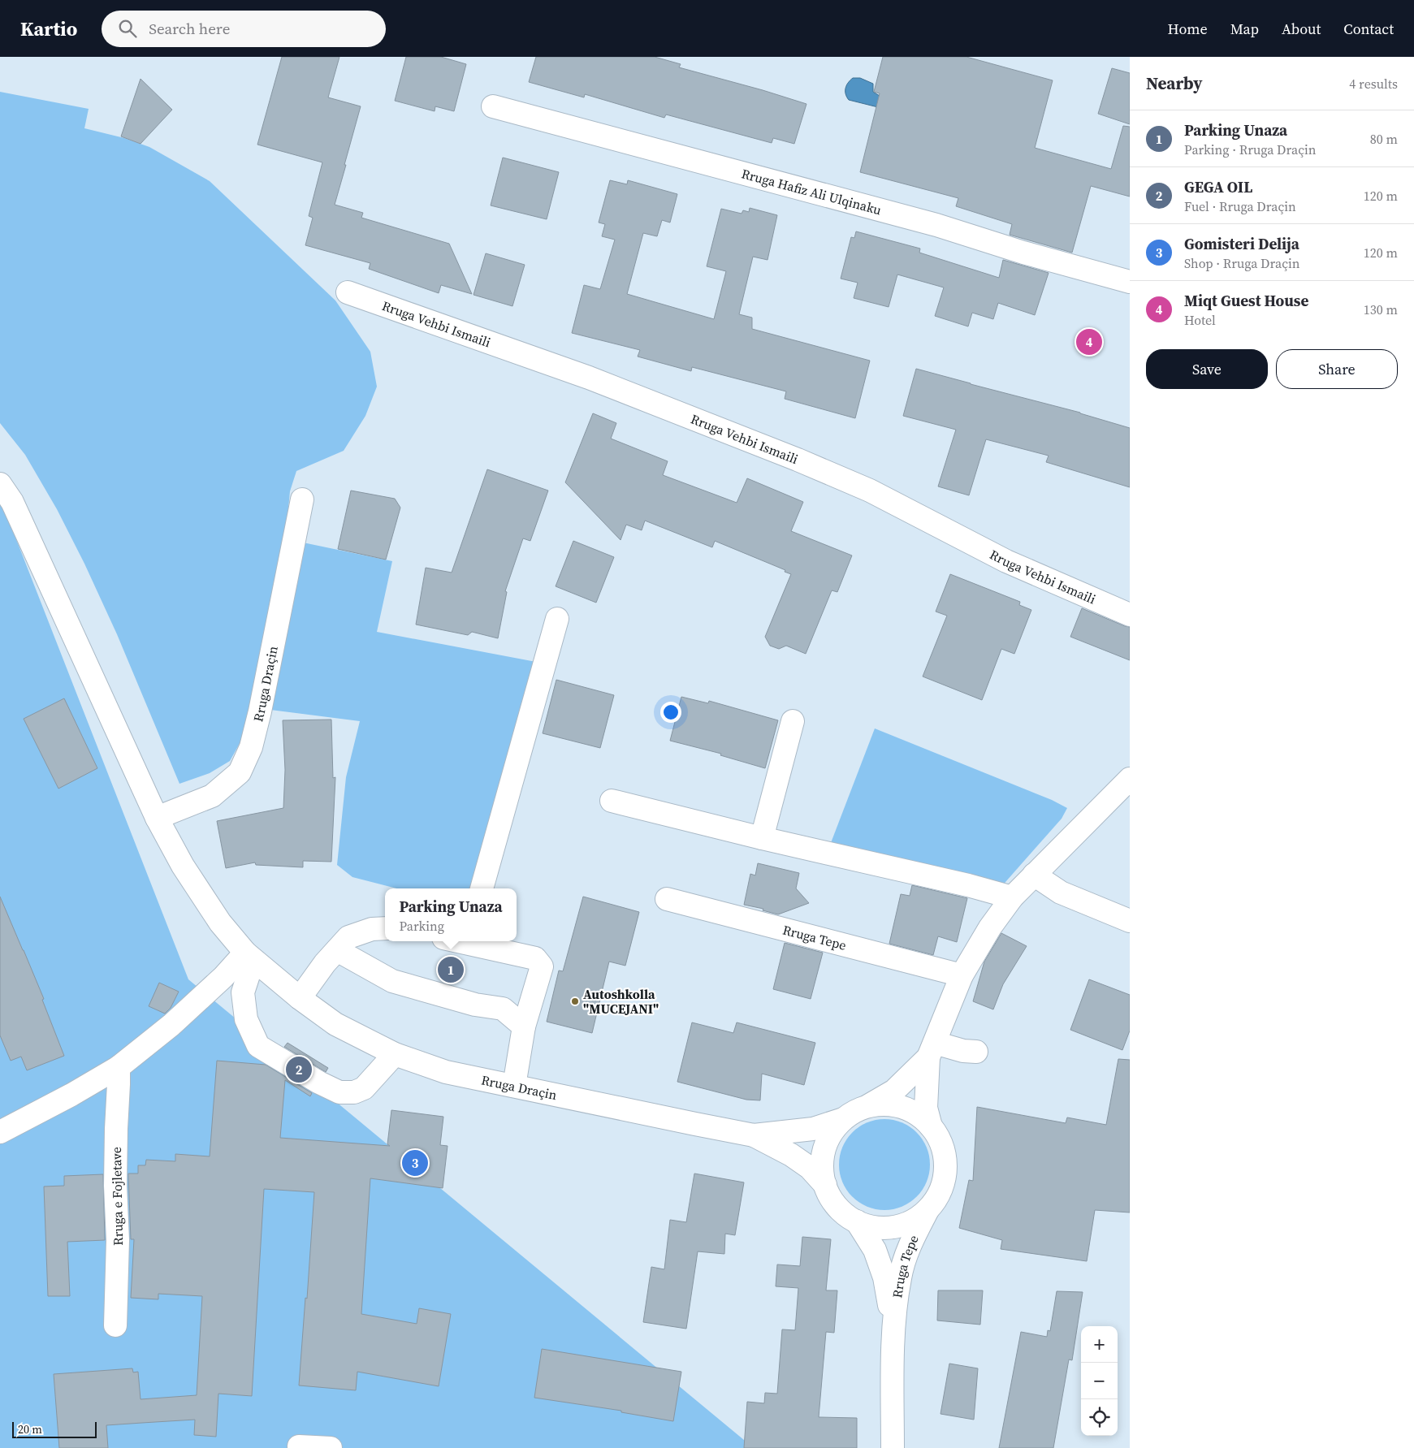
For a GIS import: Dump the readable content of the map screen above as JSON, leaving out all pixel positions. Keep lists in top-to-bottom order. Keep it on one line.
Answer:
{"streets":{"street":["Rruga Hafiz Ali Ulqinaku","Rruga Vehbi Ismaili","Rruga Draçin","Rruga Tepe","Rruga e Fojletave"]},"crossings":[["Rruga Draçin","Rruga Tepe"]],"places":["Autoshkolla \"MUCEJANI\""],"scale_bar":"20 m","page":{"header":"Kartio","search":"Search here","nav":["Home","Map","About","Contact"],"heading":["Nearby","4 results"],"list":[{"mark":"1","name":"Parking Unaza","note":"Parking · Rruga Draçin","value":"80 m"},{"mark":"2","name":"GEGA OIL","note":"Fuel · Rruga Draçin","value":"120 m"},{"mark":"3","name":"Gomisteri Delija","note":"Shop · Rruga Draçin","value":"120 m"},{"mark":"4","name":"Miqt Guest House","note":"Hotel","value":"130 m"}],"pins":["4","1","2","3"],"buttons":["Save","Share"],"popup":["Parking Unaza","Parking"],"map_buttons":["+","−"],"scale":"20 m"}}
